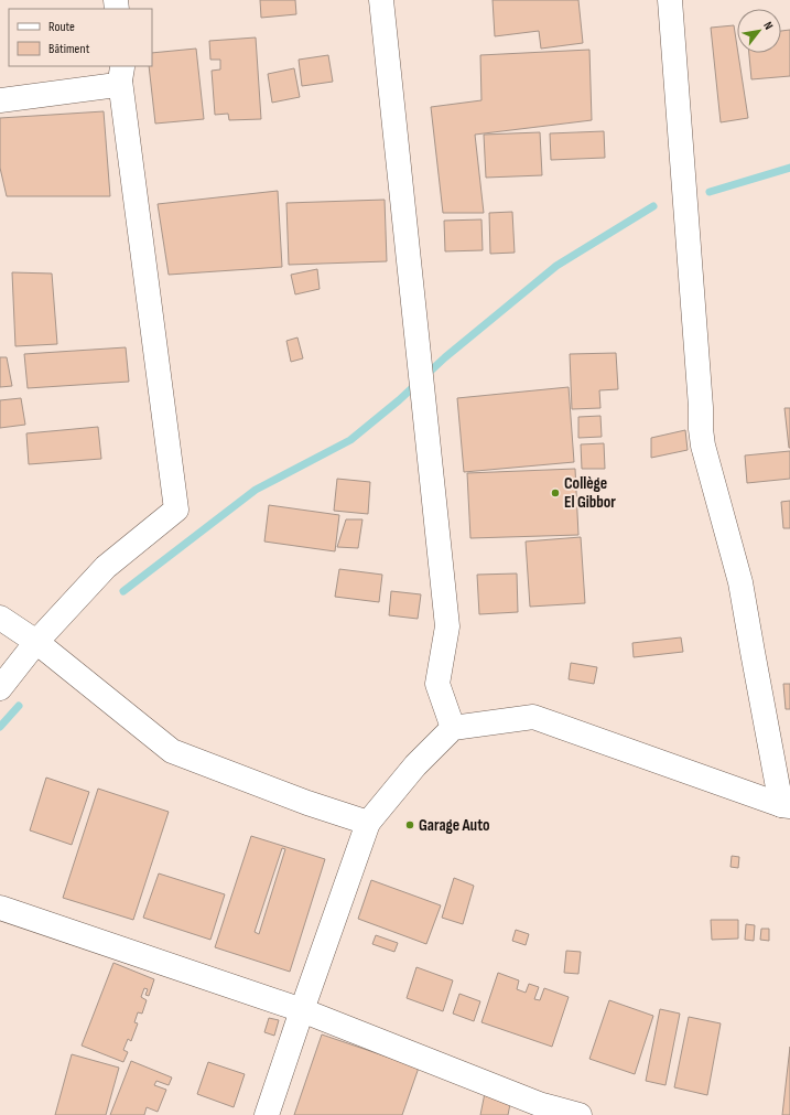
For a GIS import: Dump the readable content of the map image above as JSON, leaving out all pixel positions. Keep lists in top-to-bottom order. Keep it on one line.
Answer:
{"places":["Collège El Gibbor","Garage Auto"],"legend":["Route","Bâtiment"],"north":"top right"}
